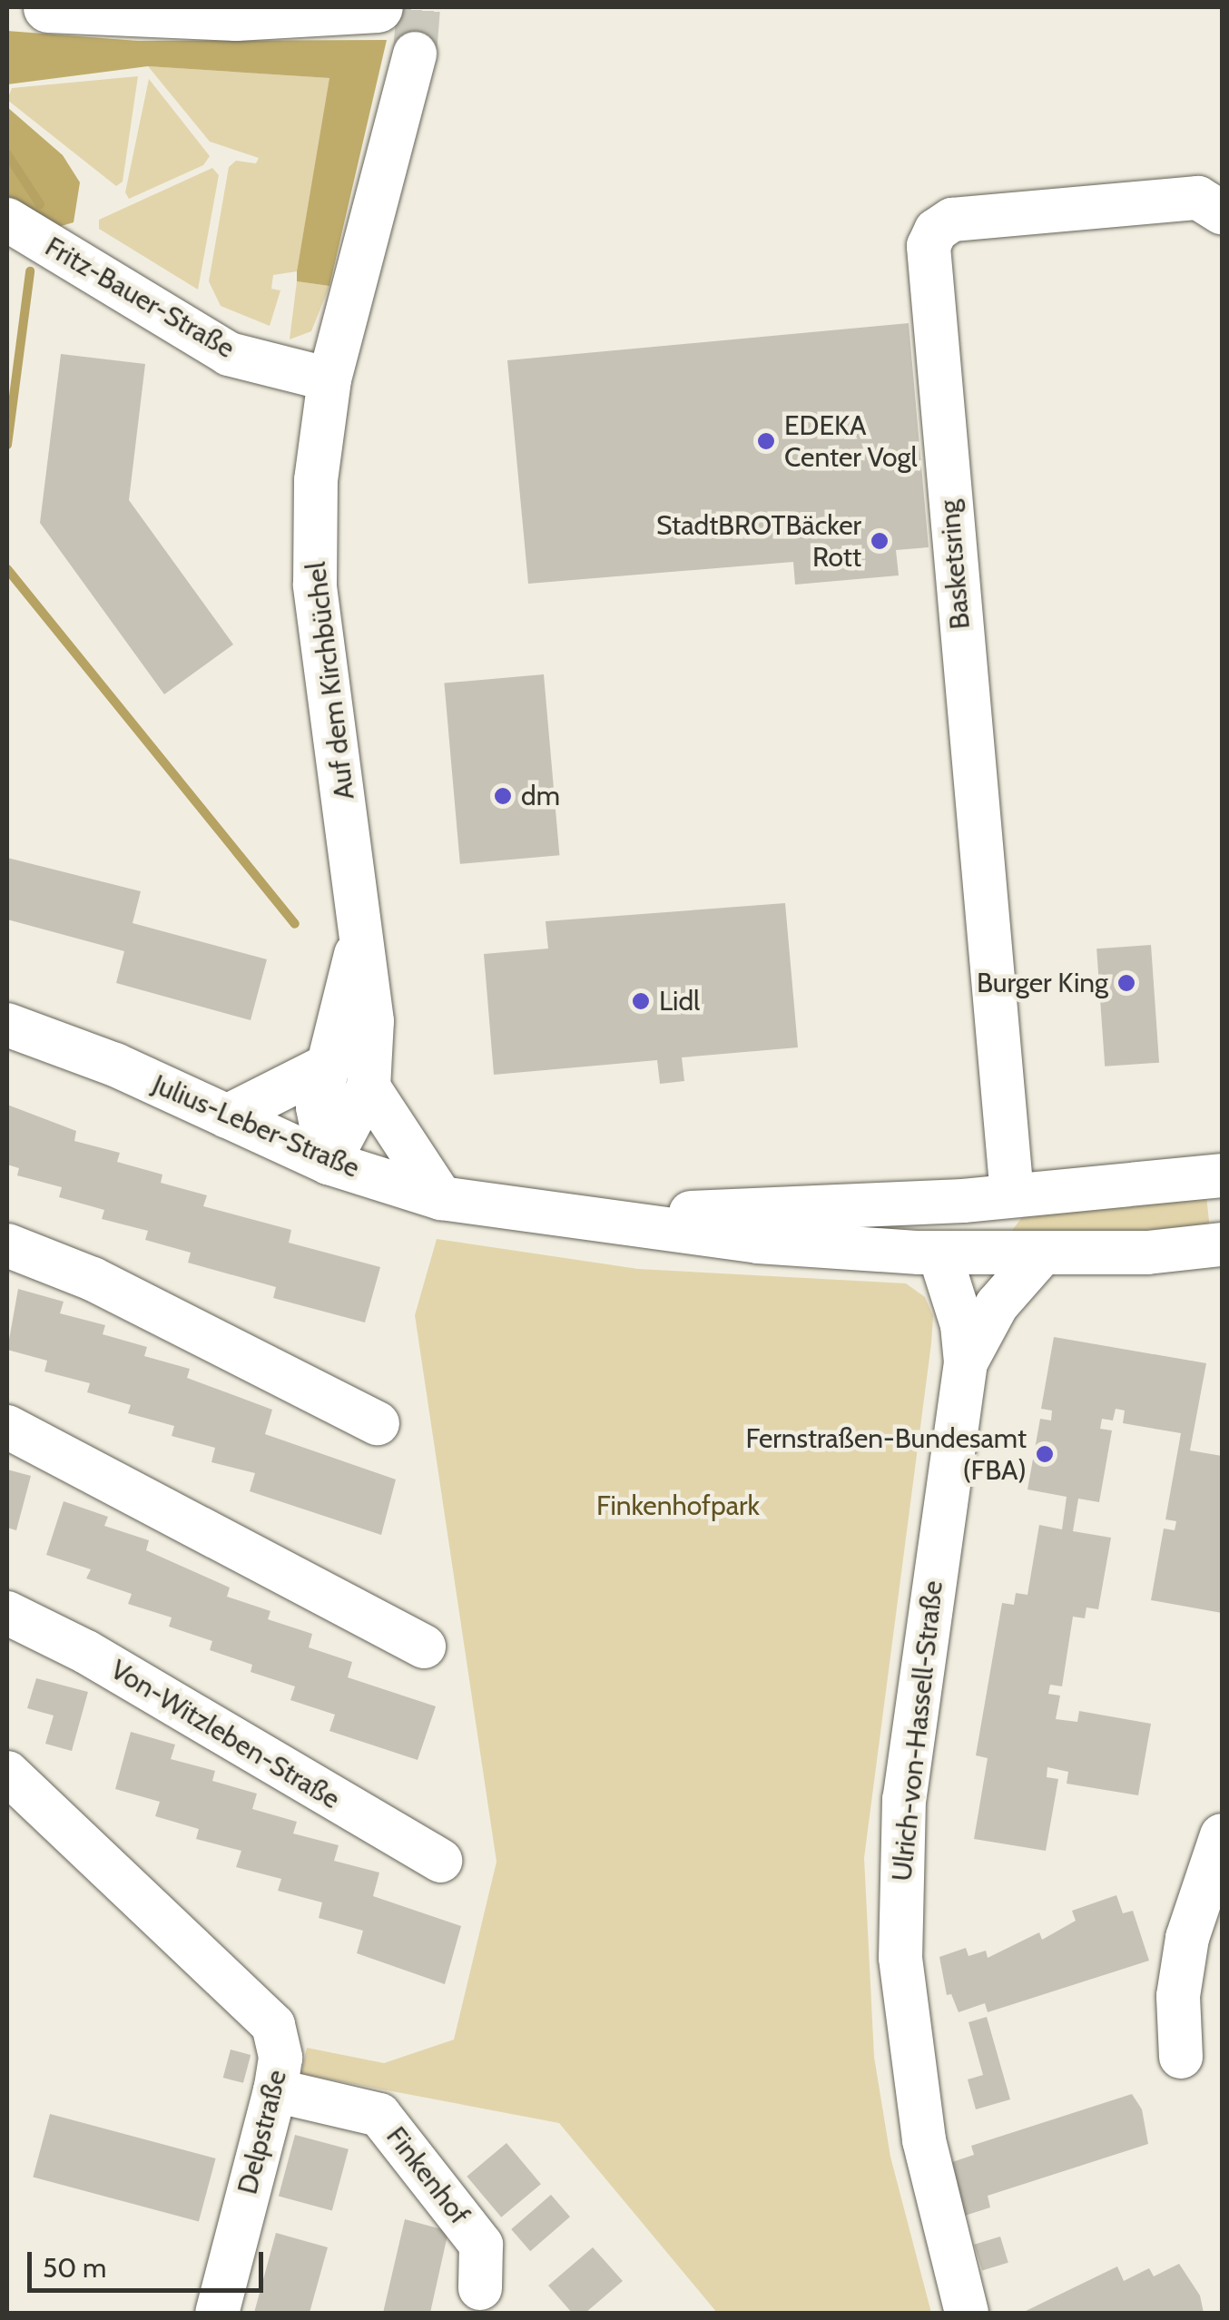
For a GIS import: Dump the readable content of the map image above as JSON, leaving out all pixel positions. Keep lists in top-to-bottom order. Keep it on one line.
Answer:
{"streets":{"street":["Fritz-Bauer-Straße","Basketsring","Auf dem Kirchbüchel","Julius-Leber-Straße","Ulrich-von-Hassell-Straße","Von-Witzleben-Straße","Delpstraße","Finkenhof"]},"crossings":[["Fritz-Bauer-Straße","Auf dem Kirchbüchel"],["Basketsring","Julius-Leber-Straße"],["Auf dem Kirchbüchel","Julius-Leber-Straße"],["Julius-Leber-Straße","Ulrich-von-Hassell-Straße"],["Delpstraße","Finkenhof"]],"parks":["Finkenhofpark"],"places":["EDEKA Center Vogl","StadtBROTBäcker Rott","dm","Burger King","Lidl","Fernstraßen-Bundesamt (FBA)"],"scale_bar":"50 m"}
